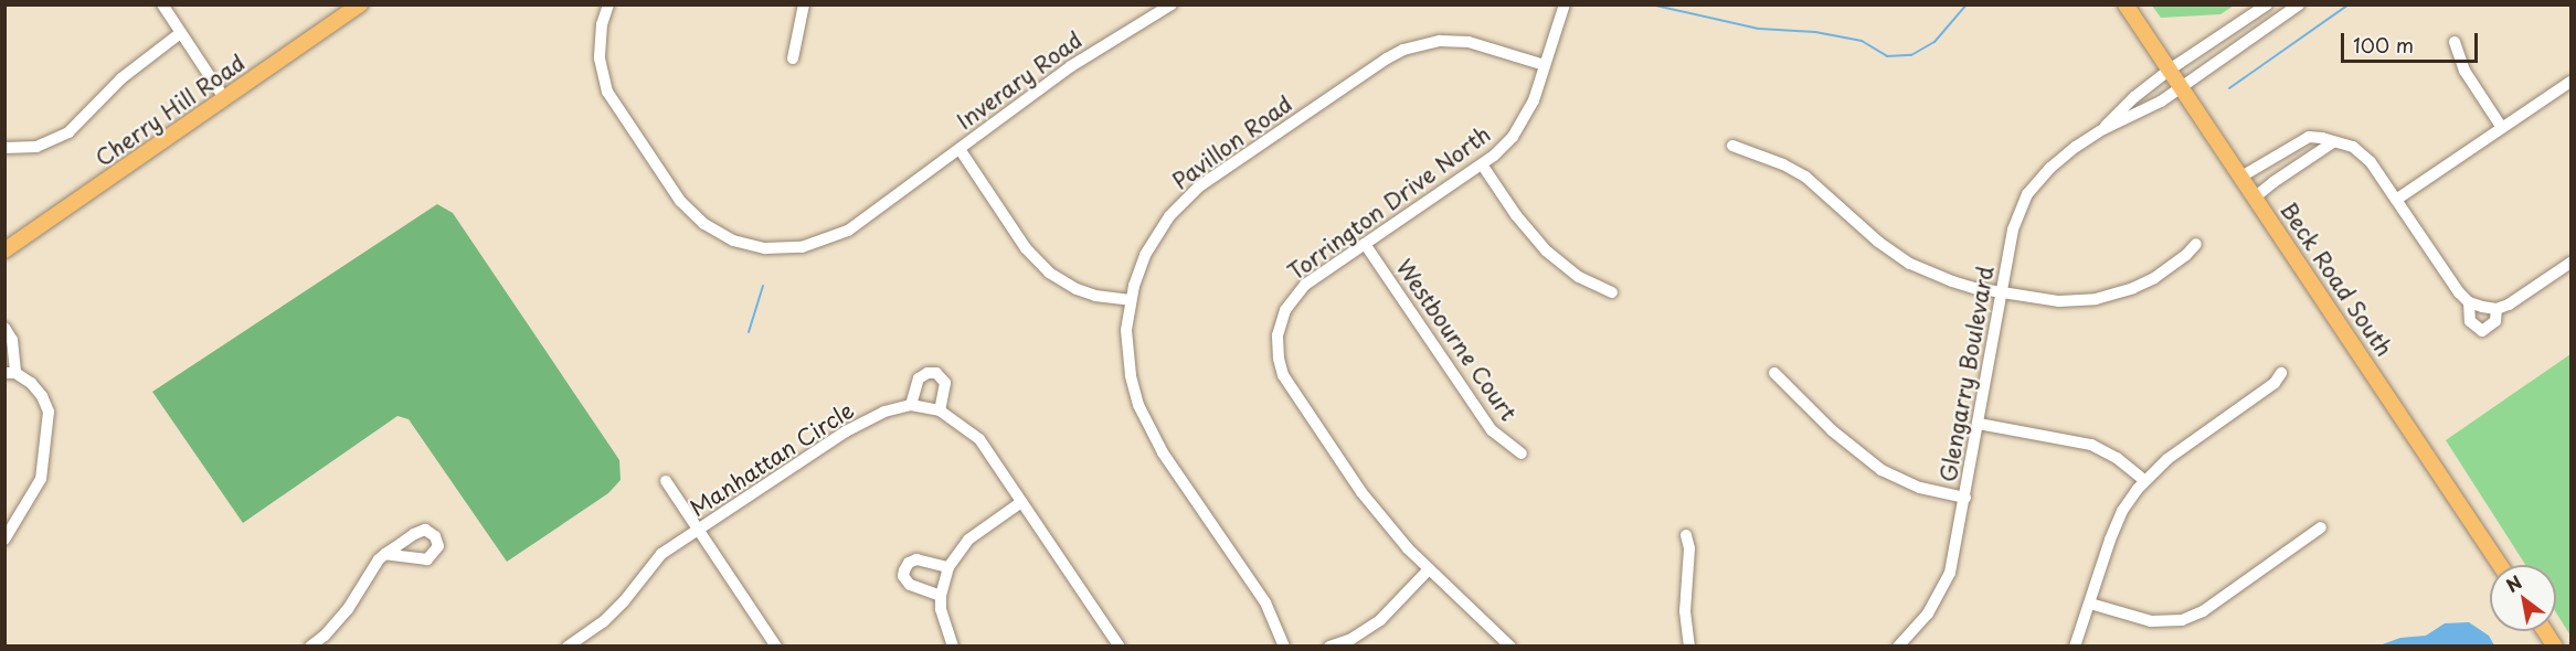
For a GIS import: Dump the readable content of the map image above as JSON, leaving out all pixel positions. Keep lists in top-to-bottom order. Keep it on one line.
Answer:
{"streets":{"main road":["Cherry Hill Road","Beck Road South"],"street":["Inverary Road","Pavillon Road","Torrington Drive North","Westbourne Court","Glengarry Boulevard","Manhattan Circle"]},"crossings":[["Pavillon Road","Torrington Drive North"],["Torrington Drive North","Westbourne Court"],["Beck Road South","Glengarry Boulevard"]],"scale_bar":"100 m","north":"top left"}
